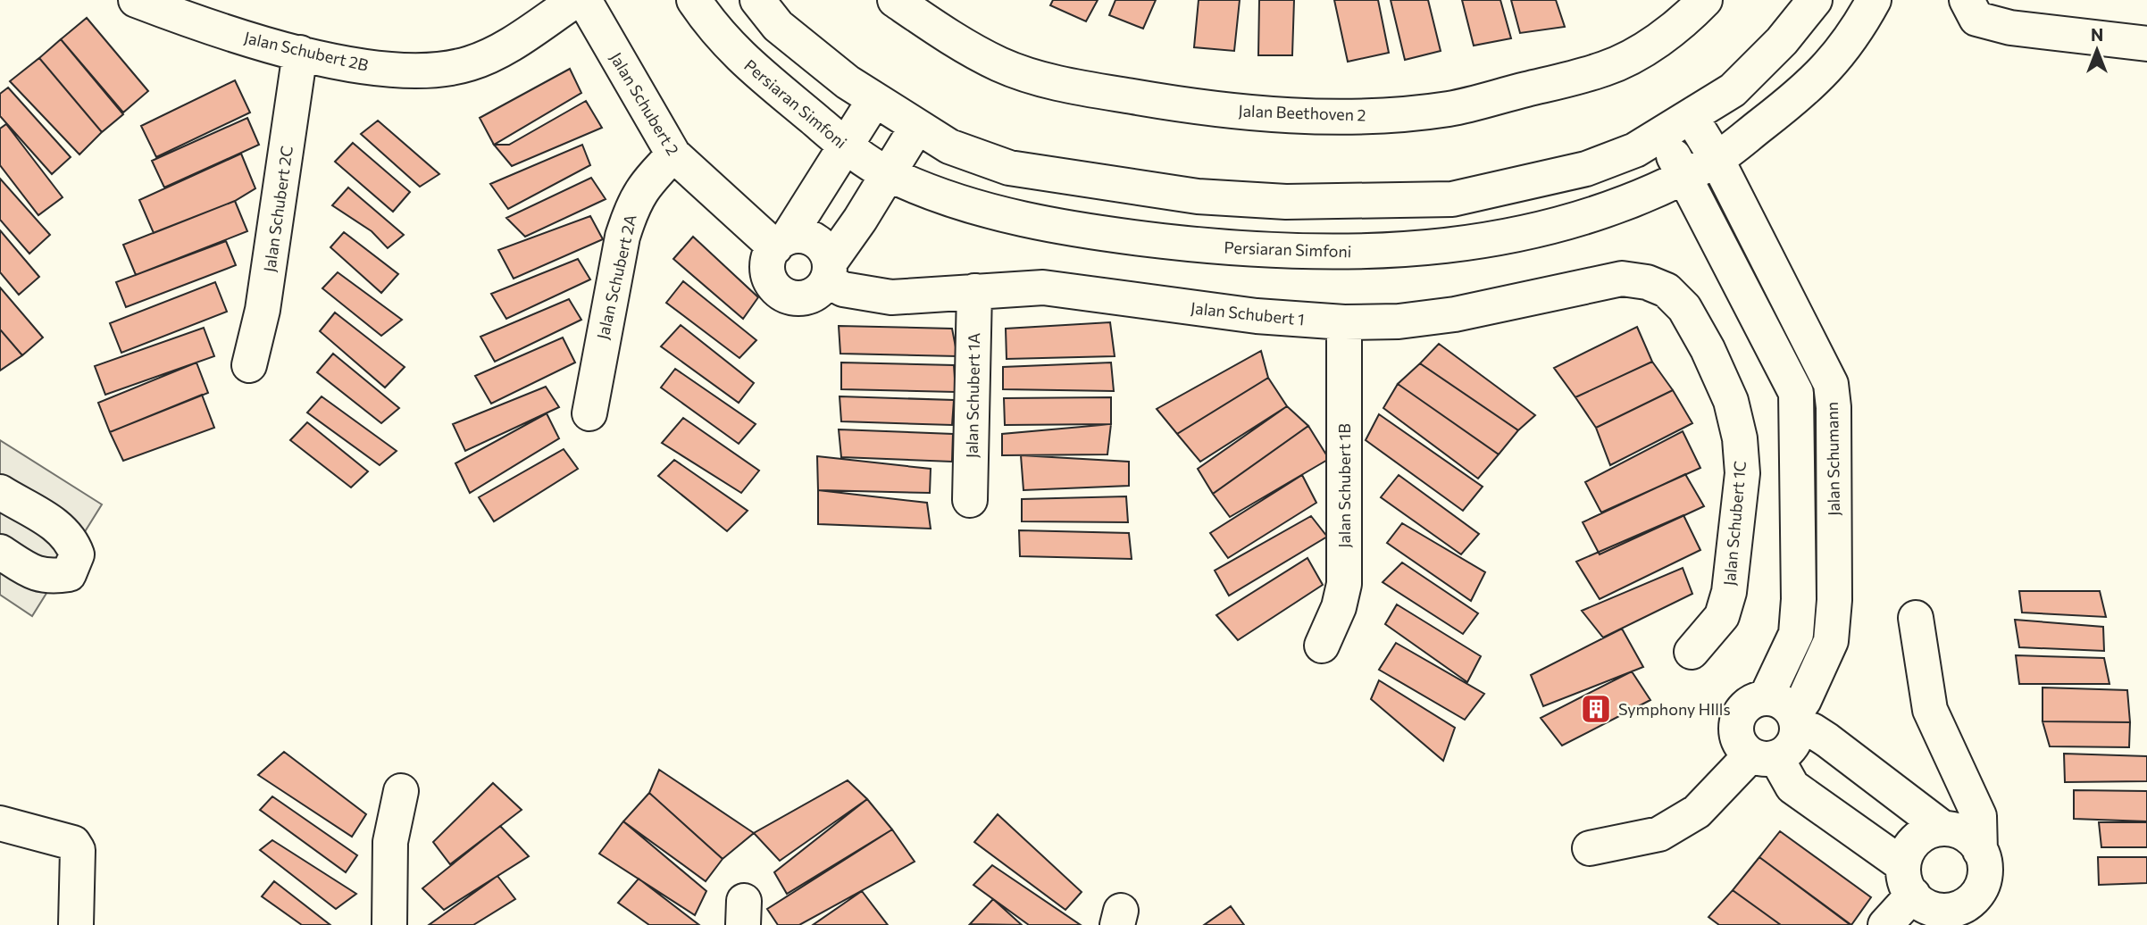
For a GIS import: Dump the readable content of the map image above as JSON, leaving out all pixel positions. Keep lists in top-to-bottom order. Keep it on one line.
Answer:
{"streets":{"street":["Jalan Schubert 2B","Jalan Schubert 2","Persiaran Simfoni","Jalan Beethoven 2","Jalan Schubert 2C","Jalan Schubert 2A","Jalan Schubert 1","Jalan Schubert 1A","Jalan Schumann","Jalan Schubert 1B","Jalan Schubert 1C"]},"crossings":[["Jalan Schubert 2B","Jalan Schubert 2C"],["Jalan Schubert 2","Jalan Schubert 2A"],["Jalan Schubert 2","Jalan Schubert 1"],["Persiaran Simfoni","Jalan Schumann"],["Jalan Schubert 1","Jalan Schubert 1A"],["Jalan Schubert 1","Jalan Schubert 1B"],["Jalan Schubert 1","Jalan Schubert 1C"]],"places":{"building":["Symphony HIlls"]},"north":"top"}
